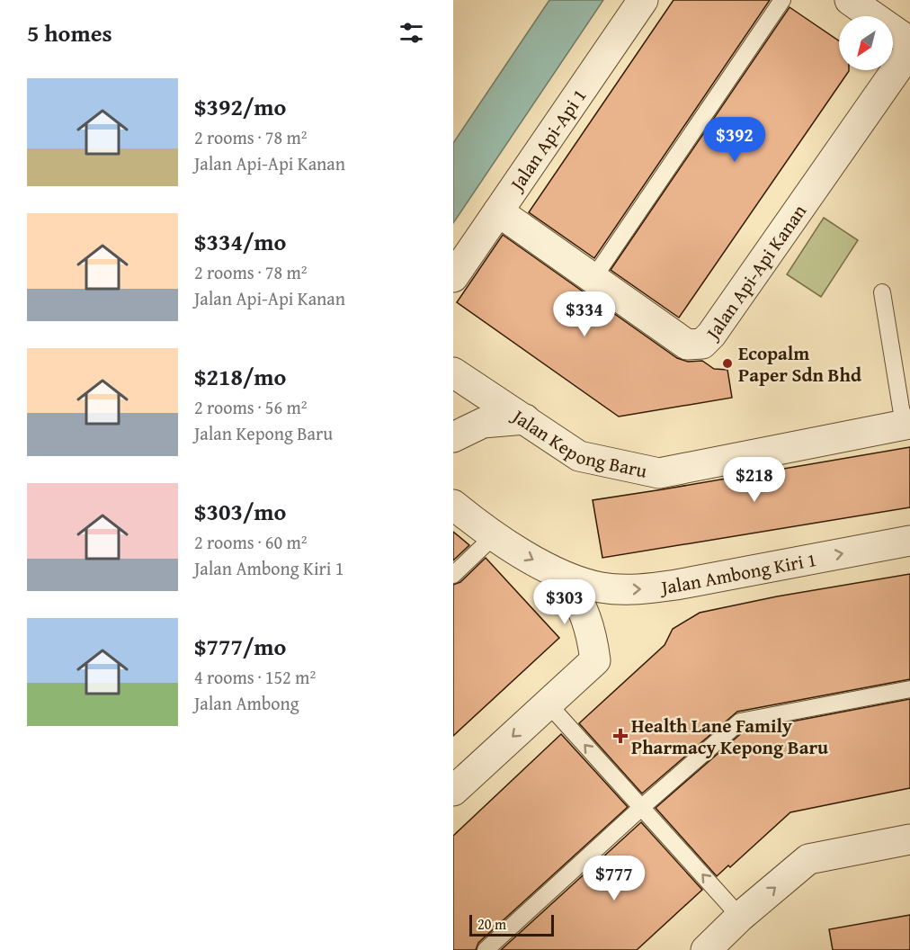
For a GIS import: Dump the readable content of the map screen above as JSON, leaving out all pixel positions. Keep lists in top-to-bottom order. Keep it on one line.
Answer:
{"streets":{"street":["Jalan Api-Api 1","Jalan Api-Api Kanan","Jalan Kepong Baru","Jalan Ambong Kiri 1"]},"crossings":[["Jalan Api-Api 1","Jalan Api-Api Kanan"]],"places":{"other":["Ecopalm Paper Sdn Bhd"],"health":["Health Lane Family Pharmacy Kepong Baru"]},"scale_bar":"20 m","north":"bottom left","page":{"heading":"5 homes","list":[{"name":"$392/mo","note":"2 rooms · 78 m² · Jalan Api-Api Kanan"},{"name":"$334/mo","note":"2 rooms · 78 m² · Jalan Api-Api Kanan"},{"name":"$218/mo","note":"2 rooms · 56 m² · Jalan Kepong Baru"},{"name":"$303/mo","note":"2 rooms · 60 m² · Jalan Ambong Kiri 1"},{"name":"$777/mo","note":"4 rooms · 152 m² · Jalan Ambong"}],"price":["$392","$334","$218","$303","$777"],"scale":"20 m"}}
